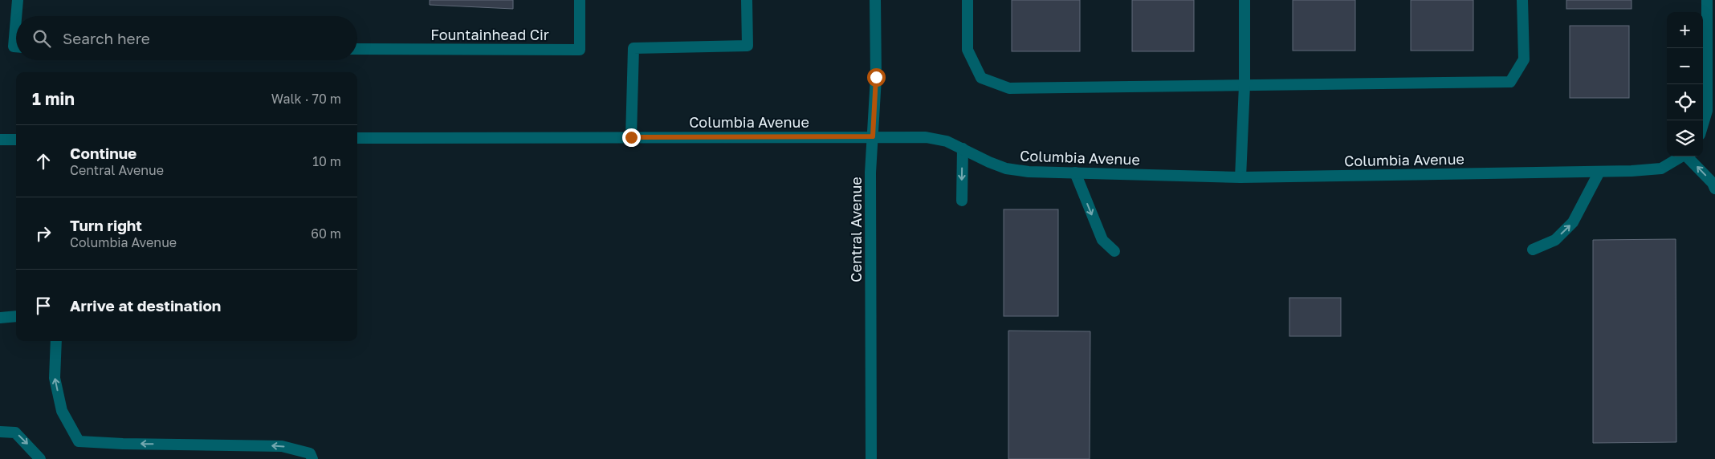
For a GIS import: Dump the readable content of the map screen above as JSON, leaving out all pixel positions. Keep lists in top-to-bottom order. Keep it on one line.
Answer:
{"streets":{"street":["Fountainhead Cir","Columbia Avenue","Central Avenue"]},"crossings":[["Columbia Avenue","Central Avenue"]],"page":{"map_buttons":["+","−"],"search":"Search here","heading":["1 min","Walk · 70 m"],"list":[["Continue","Central Avenue","10 m"],["Turn right","Columbia Avenue","60 m"],"Arrive at destination"]}}
